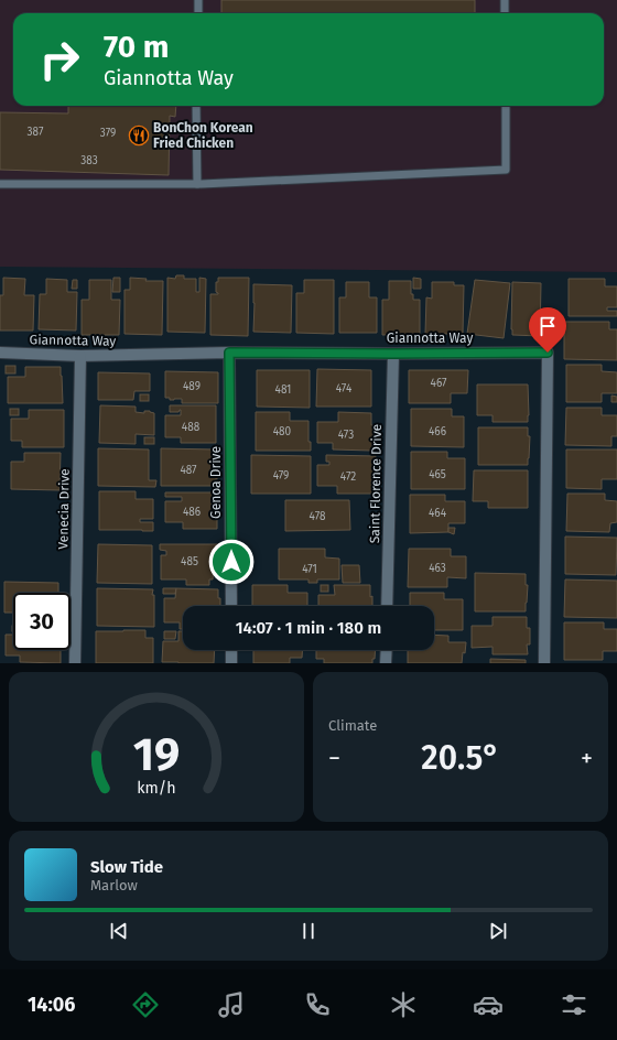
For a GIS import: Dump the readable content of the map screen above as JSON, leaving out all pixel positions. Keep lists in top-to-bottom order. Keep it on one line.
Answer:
{"streets":{"street":["Giannotta Way","Genoa Drive","Saint Florence Drive","Venecia Drive"]},"crossings":[["Giannotta Way","Genoa Drive"],["Giannotta Way","Saint Florence Drive"],["Giannotta Way","Venecia Drive"]],"places":{"restaurant":["BonChon Korean Fried Chicken"]},"house_numbers":["387","379","383","467","489","474","481","488","480","466","473","487","465","479","472","486","464","478","485","463","471"],"page":{"turn":["70 m","Giannotta Way"],"limit":"30","trip":"14:07 · 1 min · 180 m","tile":"Climate","heat":["−","20.5°","+"],"song":["Slow Tide","Marlow"],"tabs":"14:06","gauge":["19","km/h"]}}
